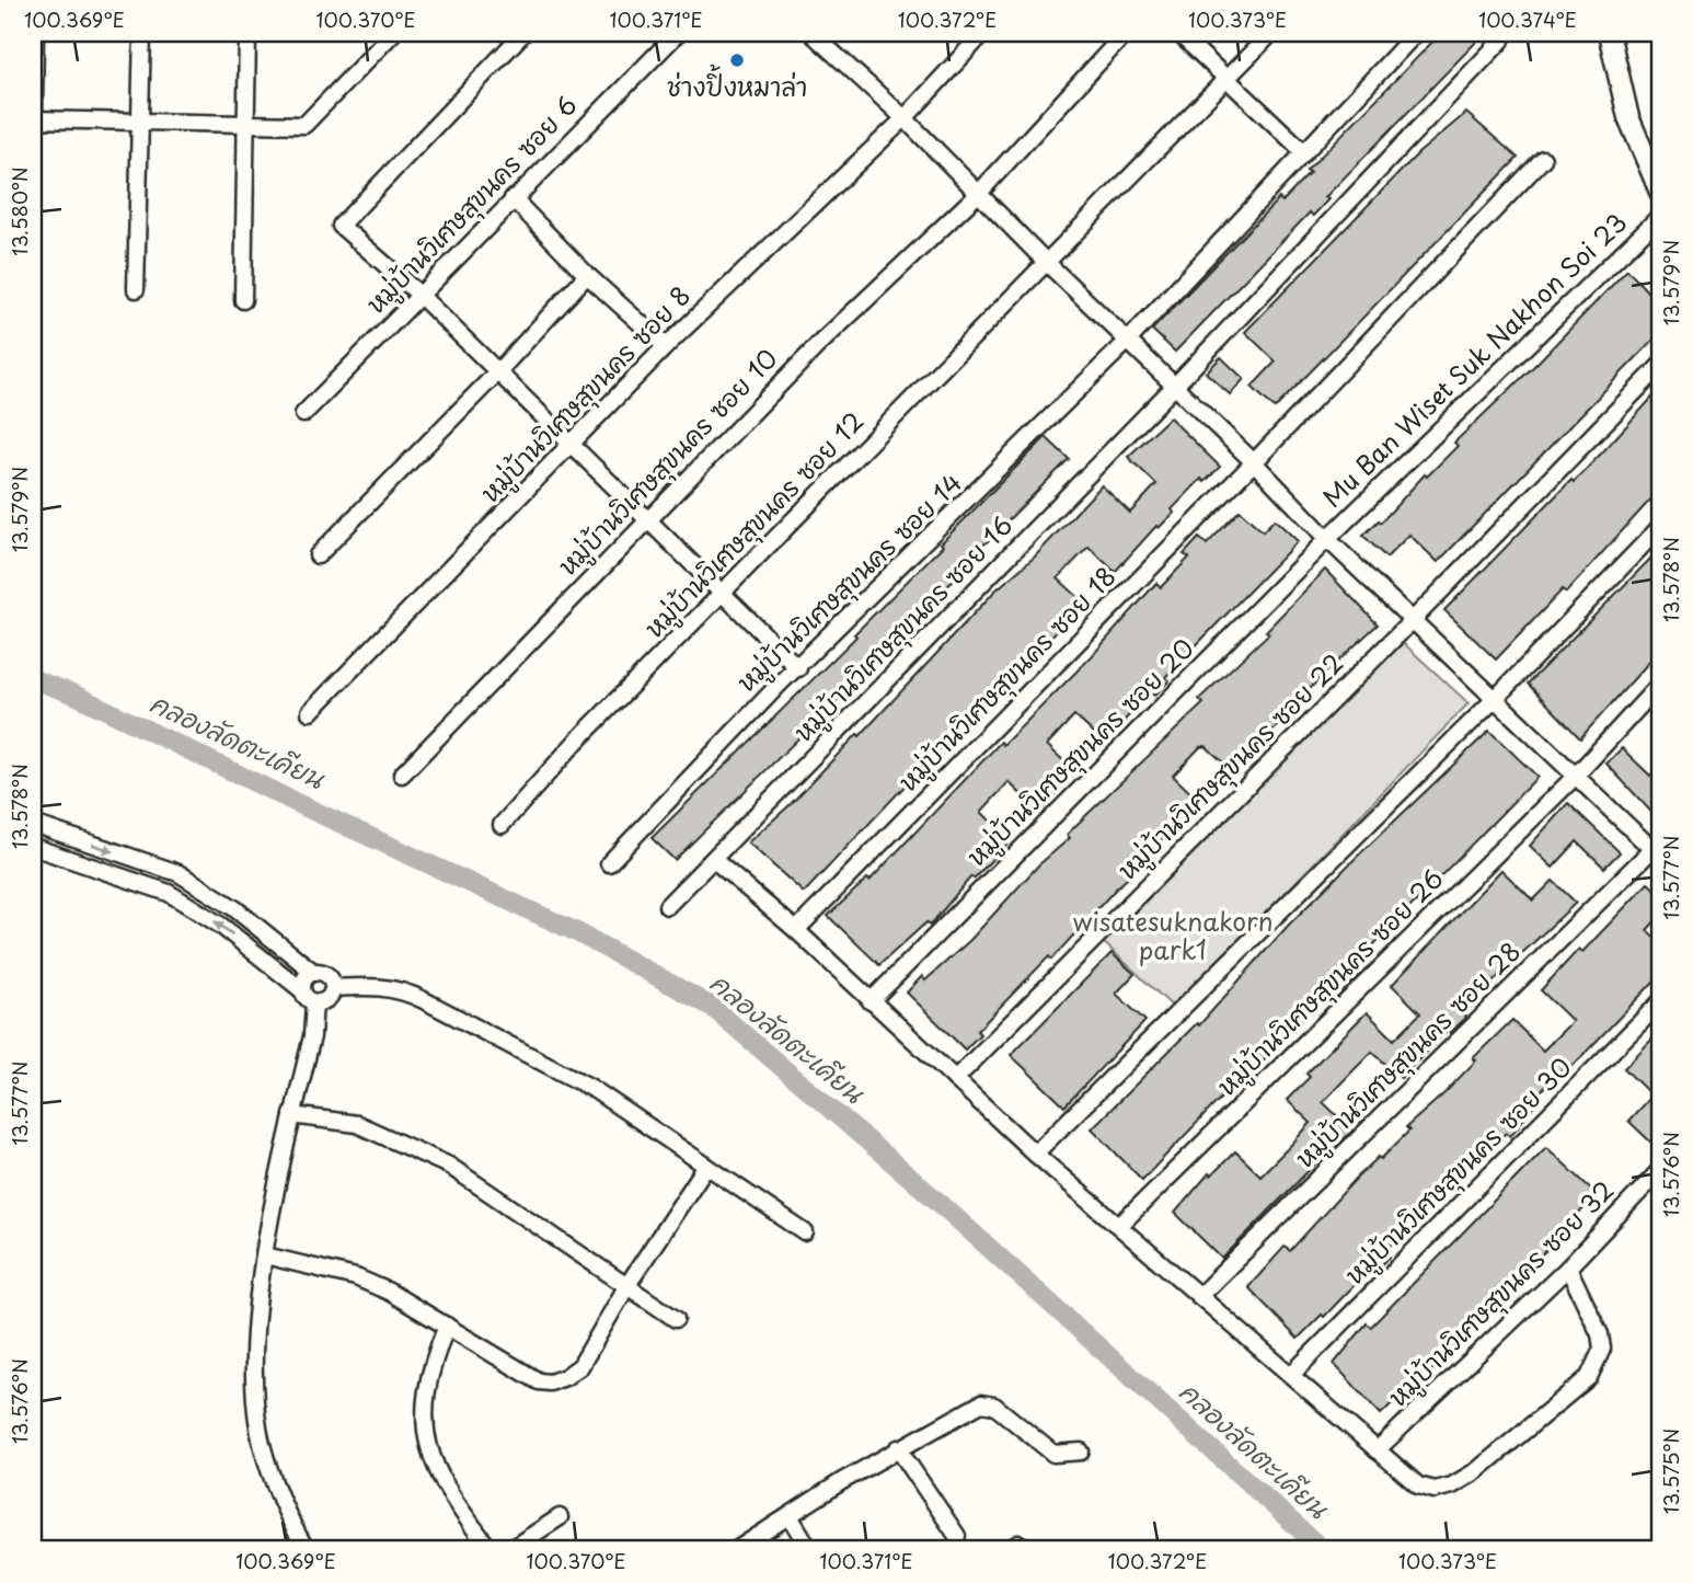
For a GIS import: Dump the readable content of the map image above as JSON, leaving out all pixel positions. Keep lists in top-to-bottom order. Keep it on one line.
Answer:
{"streets":{"street":["หมู่บ้านวิเศษสุขนคร ซอย 6","Mu Ban Wiset Suk Nakhon Soi 23","หมู่บ้านวิเศษสุขนคร ซอย 8","หมู่บ้านวิเศษสุขนคร ซอย 10","หมู่บ้านวิเศษสุขนคร ซอย 12","หมู่บ้านวิเศษสุขนคร ซอย 14","หมู่บ้านวิเศษสุขนคร ซอย 16","หมู่บ้านวิเศษสุขนคร ซอย 18","หมู่บ้านวิเศษสุขนคร ซอย 20","หมู่บ้านวิเศษสุขนคร ซอย 22","หมู่บ้านวิเศษสุขนคร ซอย 26","หมู่บ้านวิเศษสุขนคร ซอย 28","หมู่บ้านวิเศษสุขนคร ซอย 30","หมู่บ้านวิเศษสุขนคร ซอย 32"]},"crossings":[["Mu Ban Wiset Suk Nakhon Soi 23","หมู่บ้านวิเศษสุขนคร ซอย 20"]],"water":["คลองลัดตะเคียน"],"parks":["wisatesuknakorn park1"],"places":["ช่างปิ้งหมาล่า"],"coordinates":["100.369°E","100.370°E","100.371°E","100.372°E","100.373°E","100.374°E","13.580°N","13.579°N","13.578°N","13.577°N","13.576°N","13.575°N"]}
